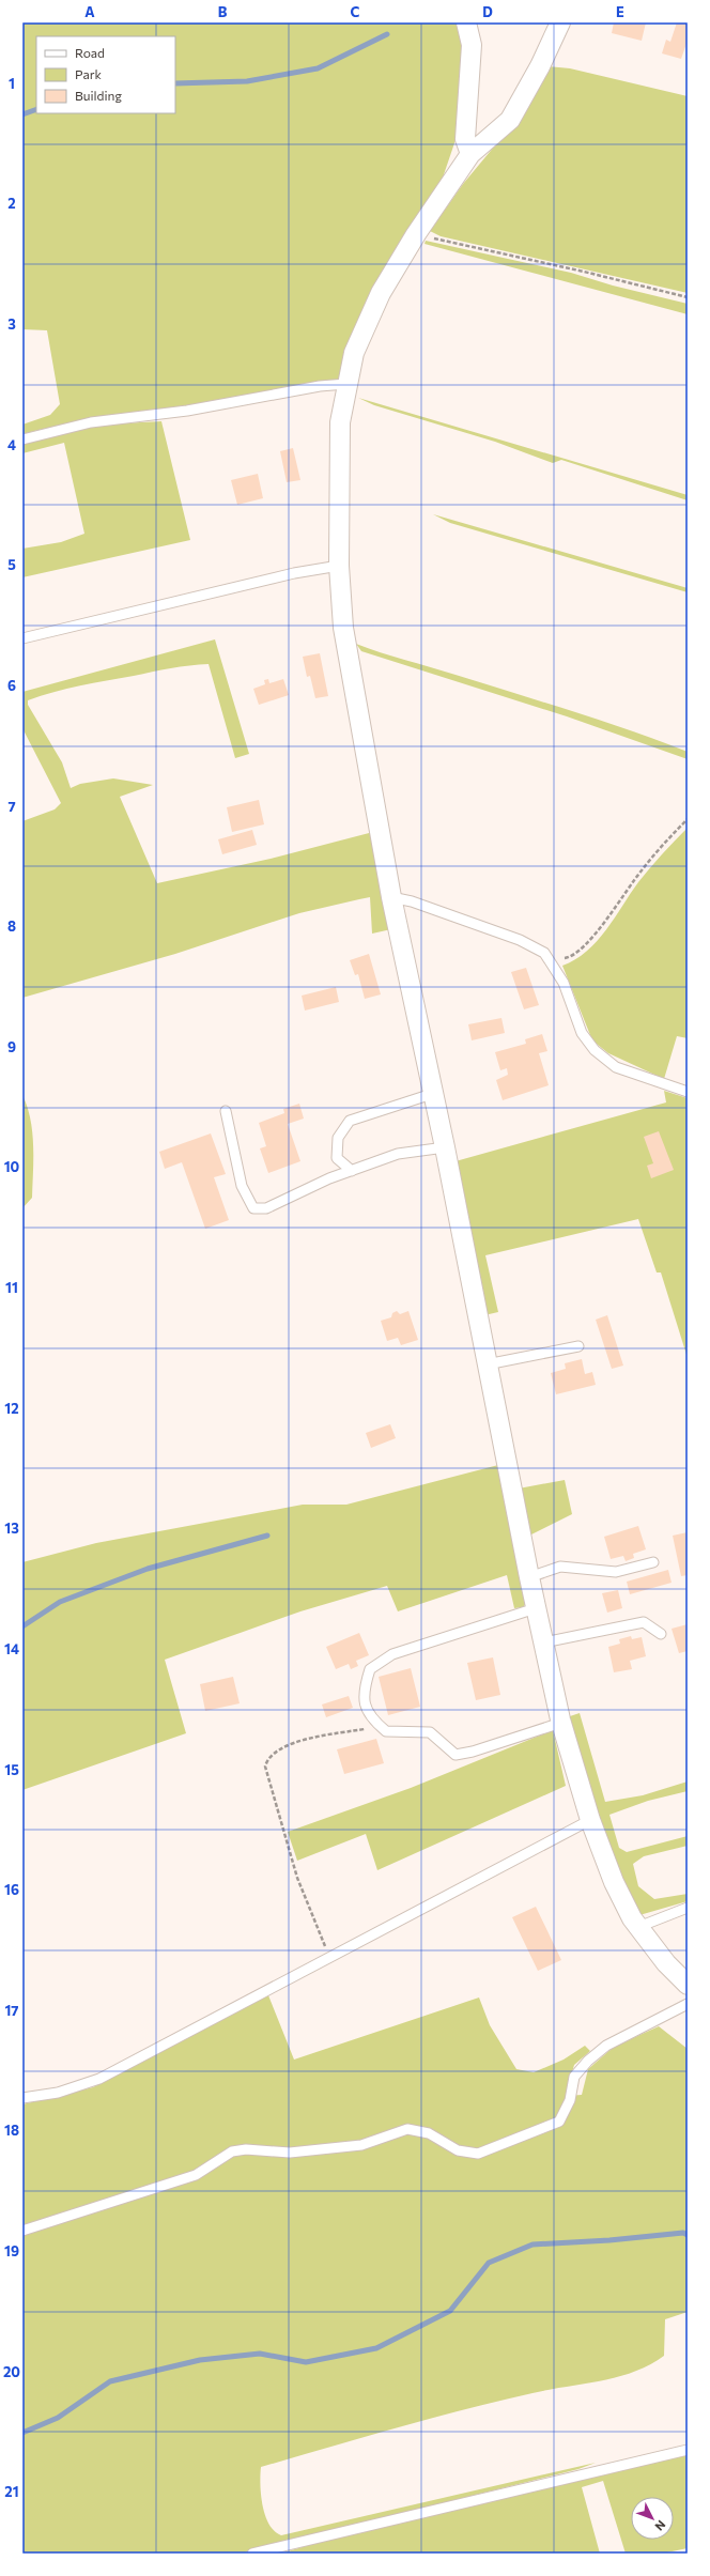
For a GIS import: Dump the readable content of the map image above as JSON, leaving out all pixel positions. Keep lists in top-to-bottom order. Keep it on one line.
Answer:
{"legend":["Road","Park","Building"],"north":"bottom right","grid":{"columns":["A","B","C","D","E"],"rows":["1","2","3","4","5","6","7","8","9","10","11","12","13","14","15","16","17","18","19","20","21"]}}
